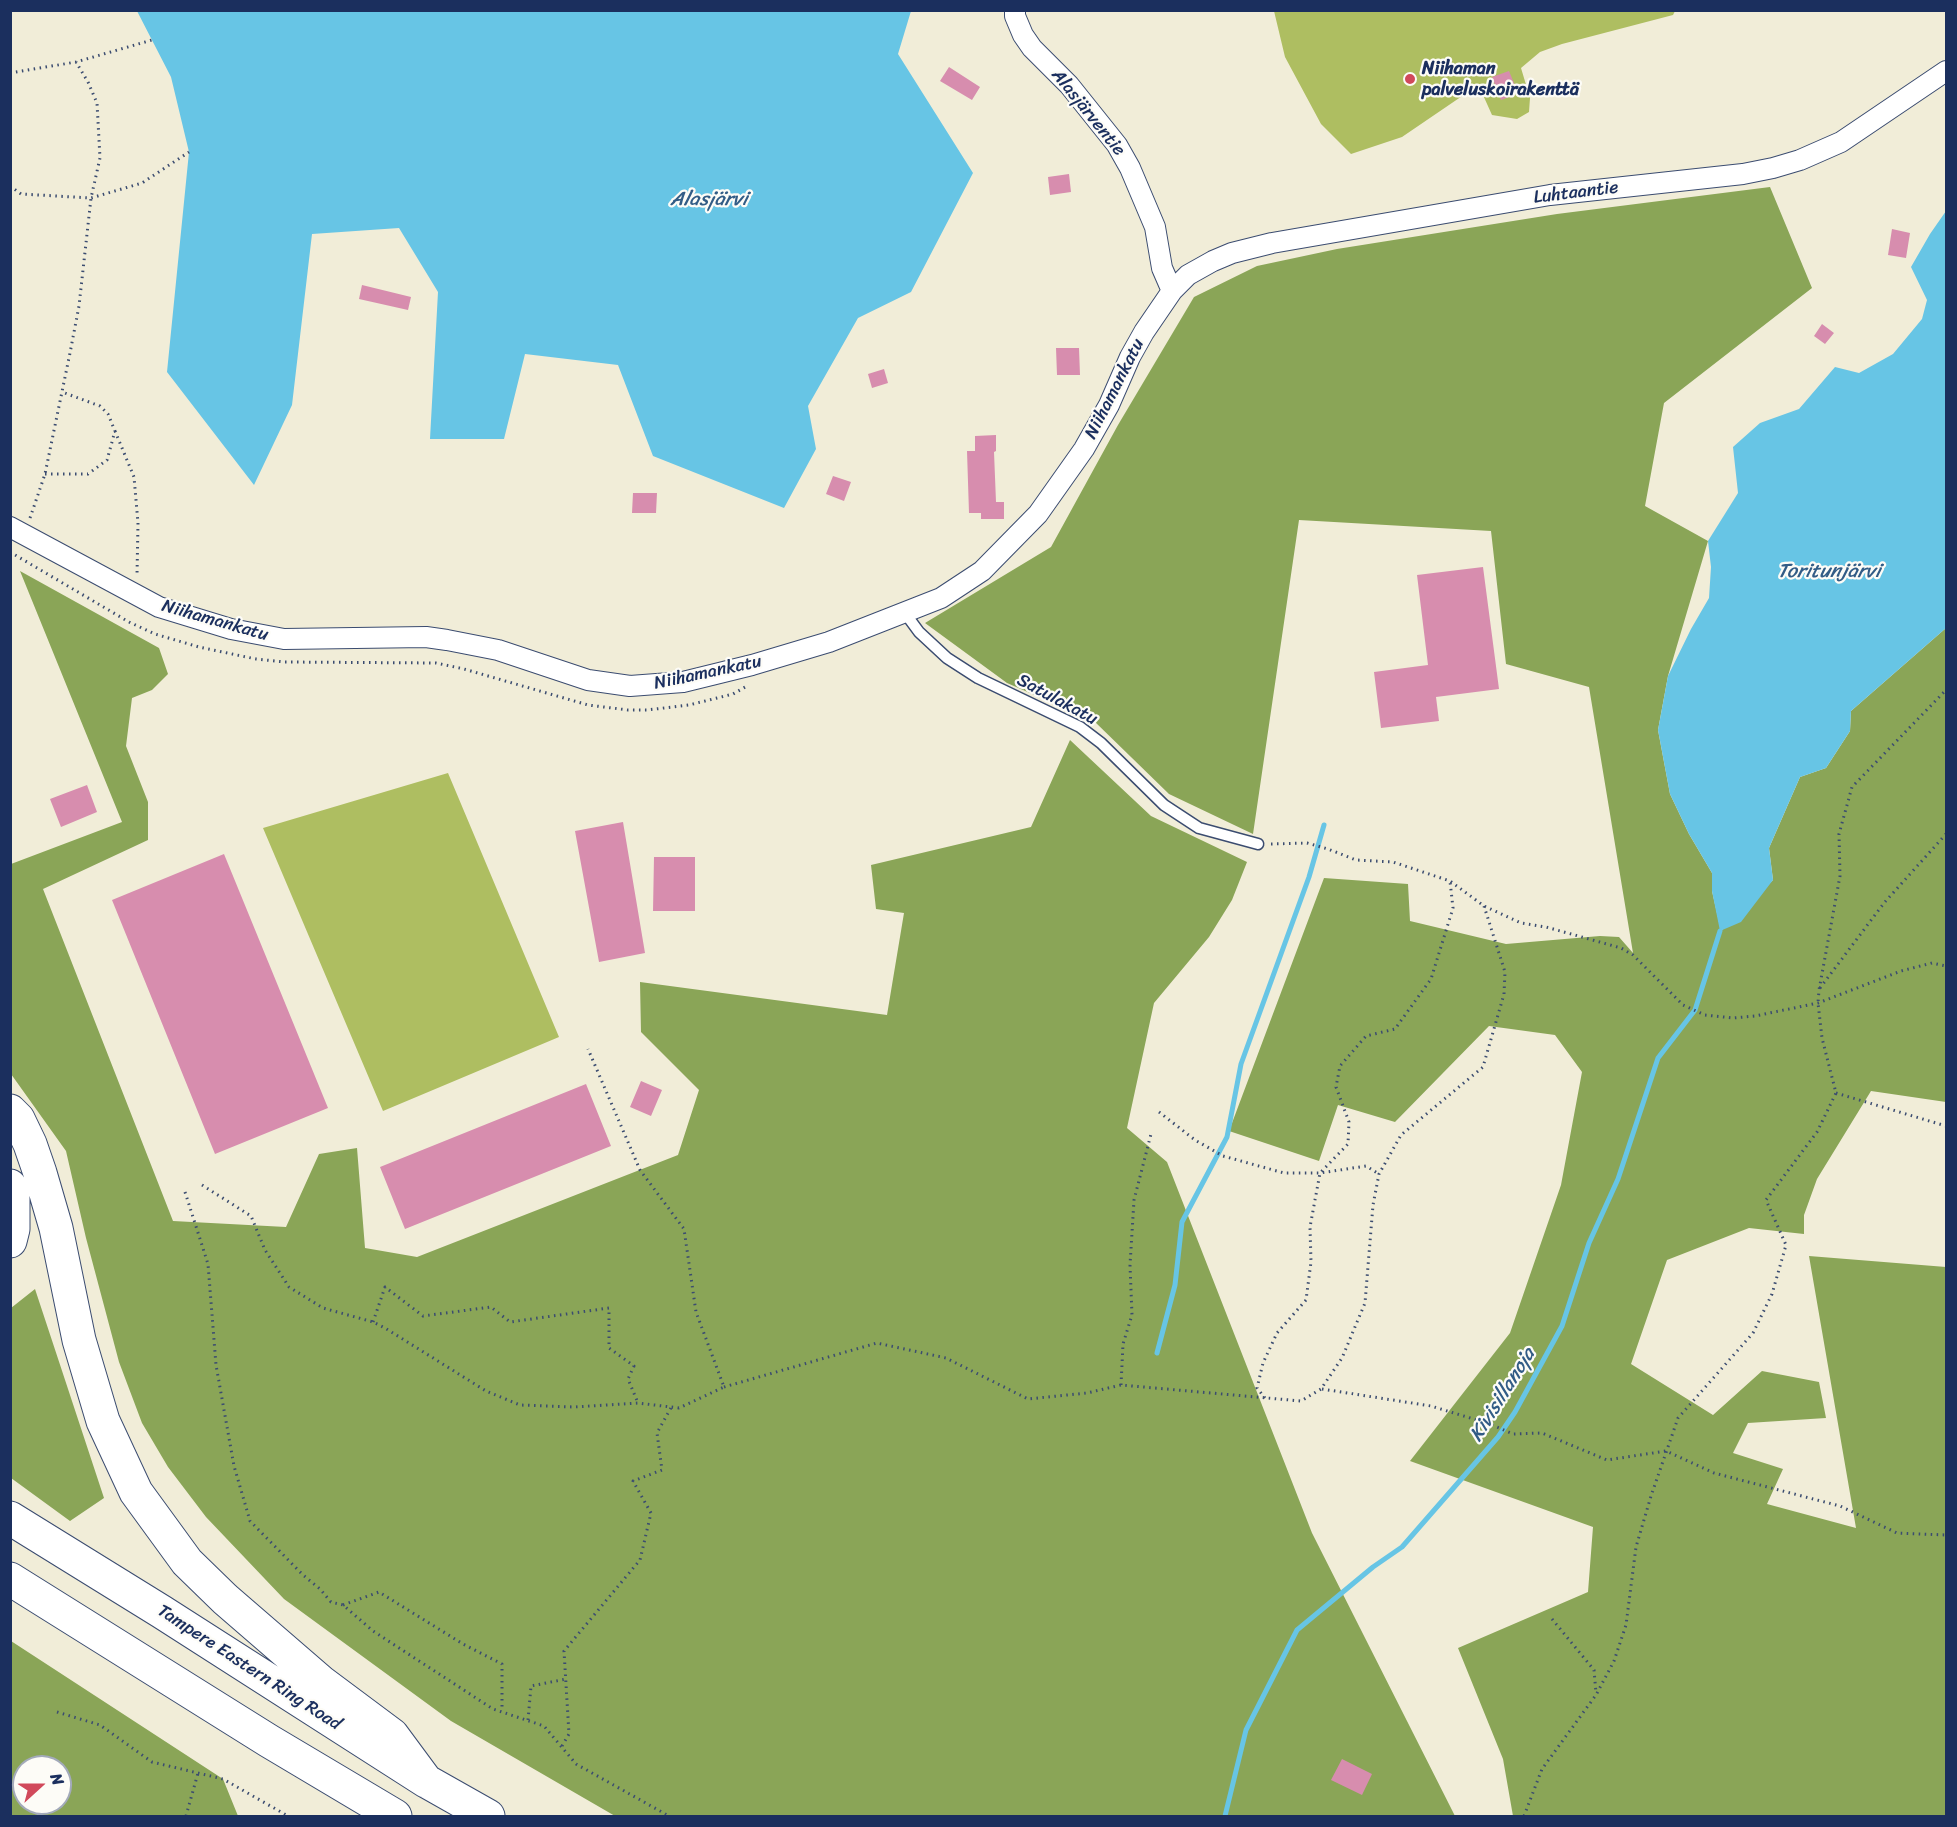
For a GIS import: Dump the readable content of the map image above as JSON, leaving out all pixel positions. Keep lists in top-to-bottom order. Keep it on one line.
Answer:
{"streets":{"highway":["Tampere Eastern Ring Road"],"street":["Alasjärventie","Luhtaantie","Niihamankatu"],"lane":["Satulakatu"]},"crossings":[["Alasjärventie","Niihamankatu"],["Luhtaantie","Niihamankatu"],["Niihamankatu","Satulakatu"]],"water":["Alasjärvi","Toritunjärvi","Kivisillanoja"],"places":["Niihaman palveluskoirakenttä"],"north":"right"}
